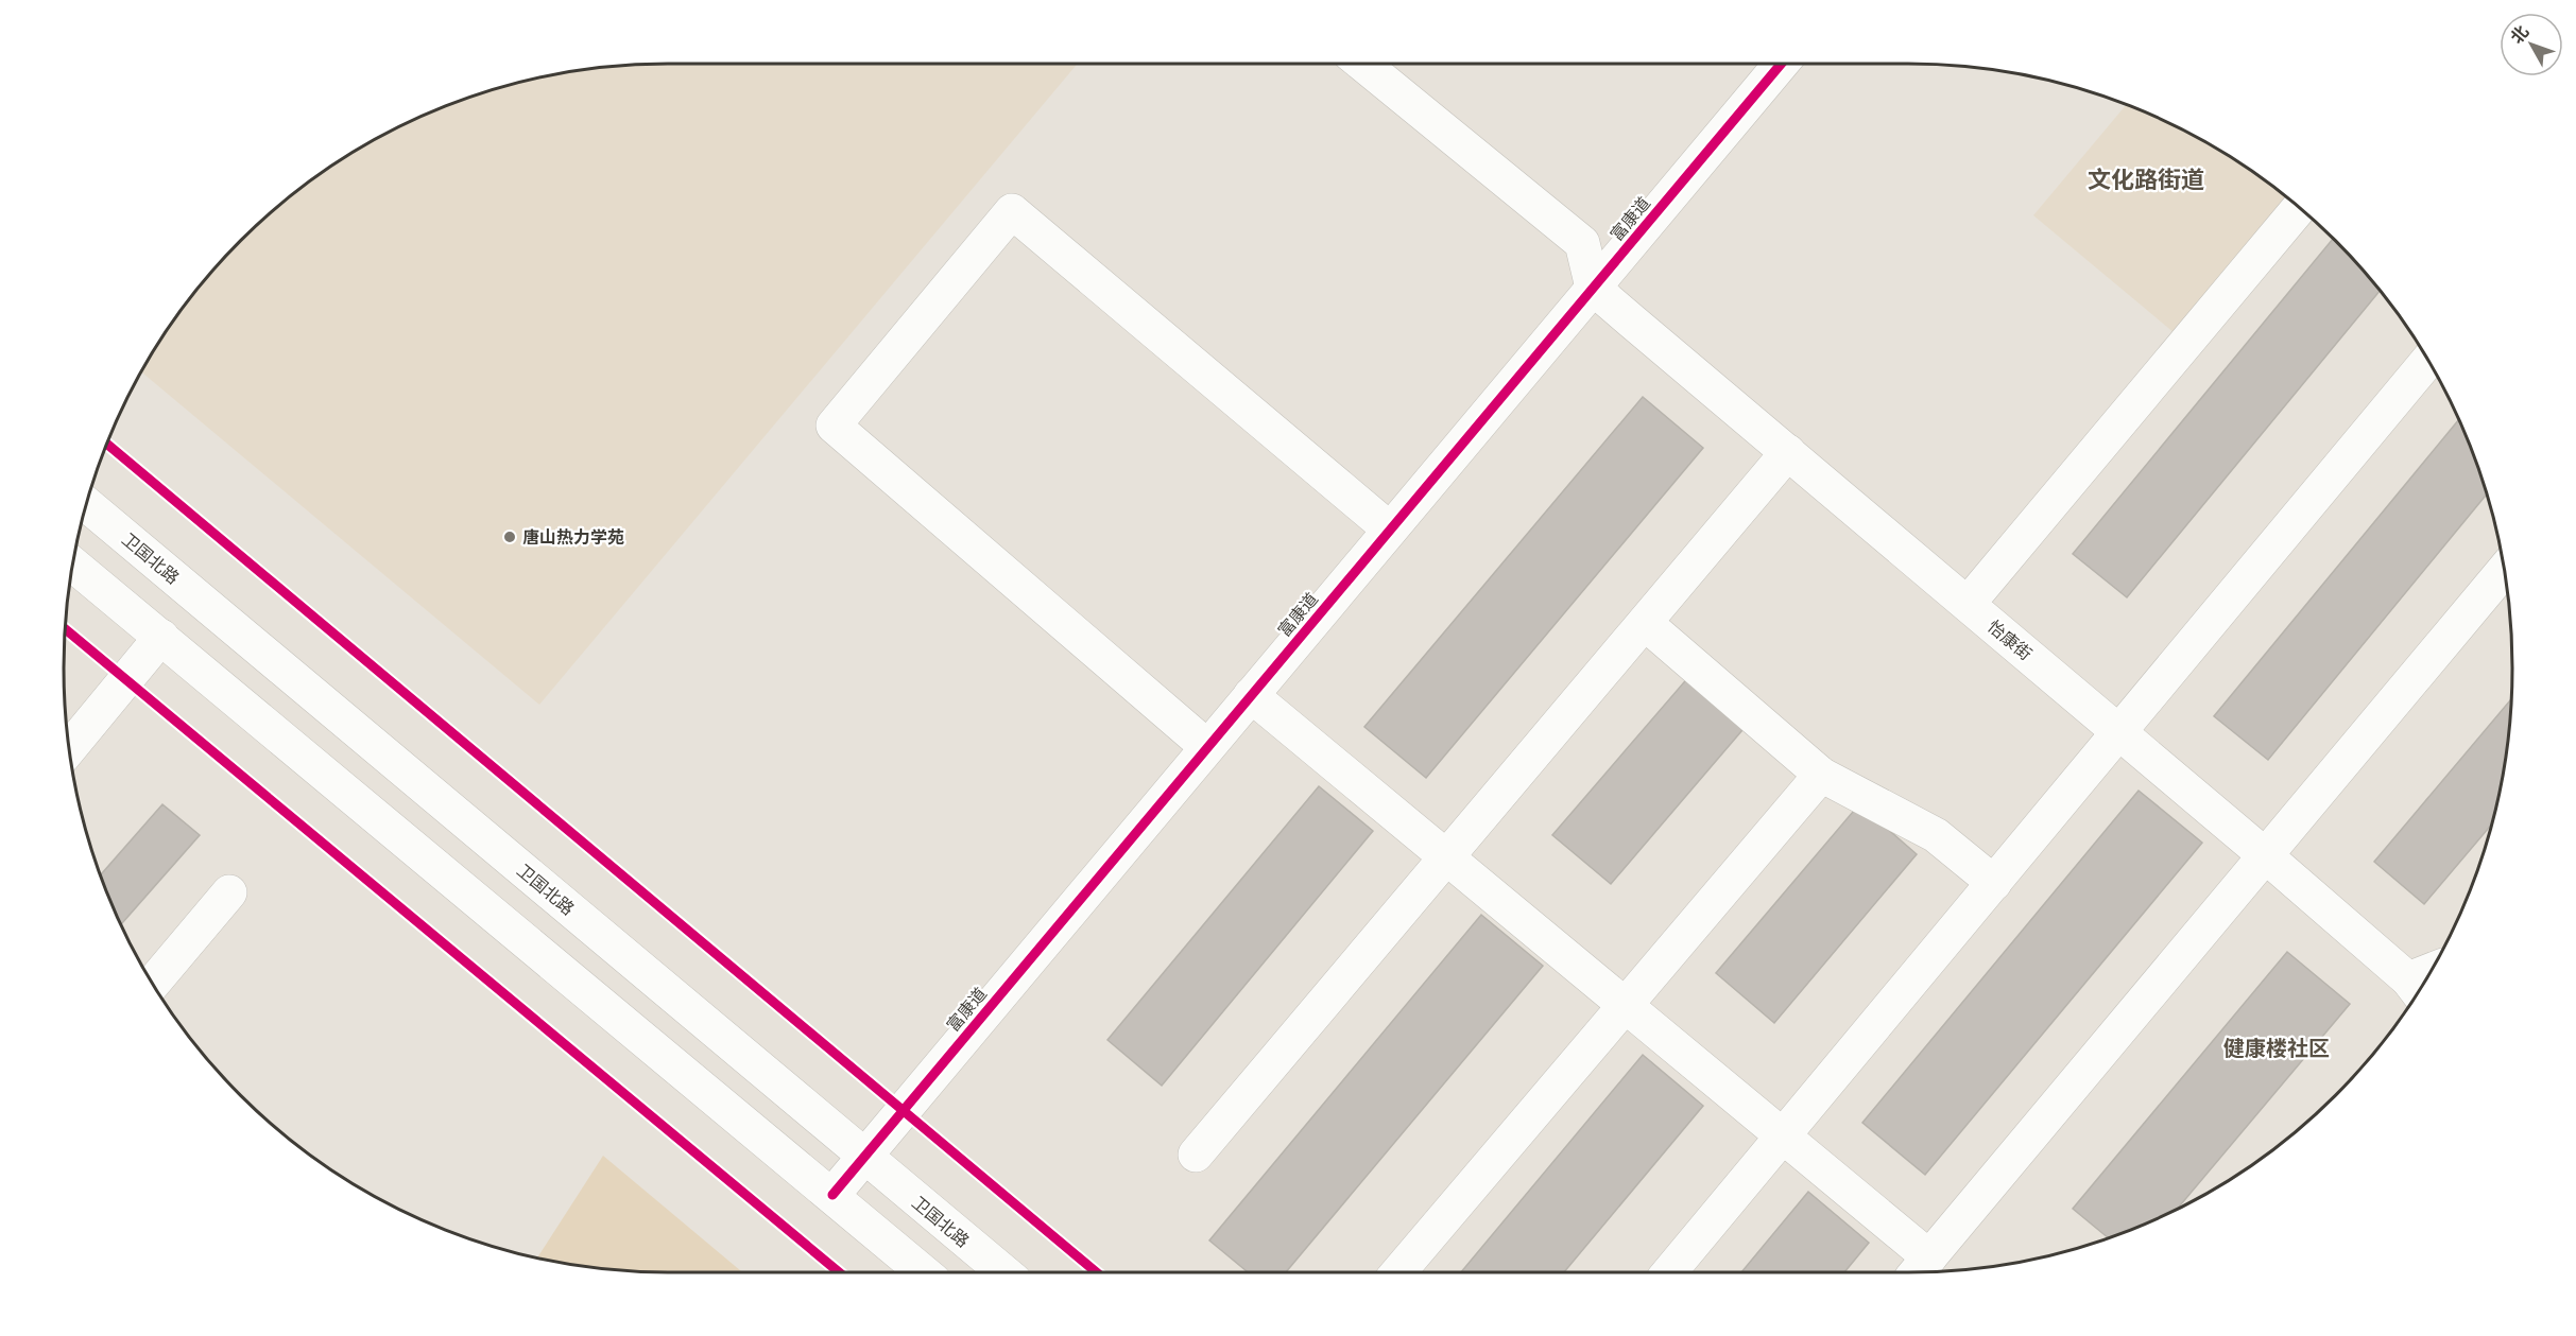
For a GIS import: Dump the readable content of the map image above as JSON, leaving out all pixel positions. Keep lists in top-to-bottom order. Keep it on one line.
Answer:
{"streets":{"street":["富康道","卫国北路","怡康街"]},"crossings":[["富康道","卫国北路"],["富康道","怡康街"]],"districts":["文化路街道","健康楼社区"],"places":["唐山热力学苑"],"north":"top left"}
